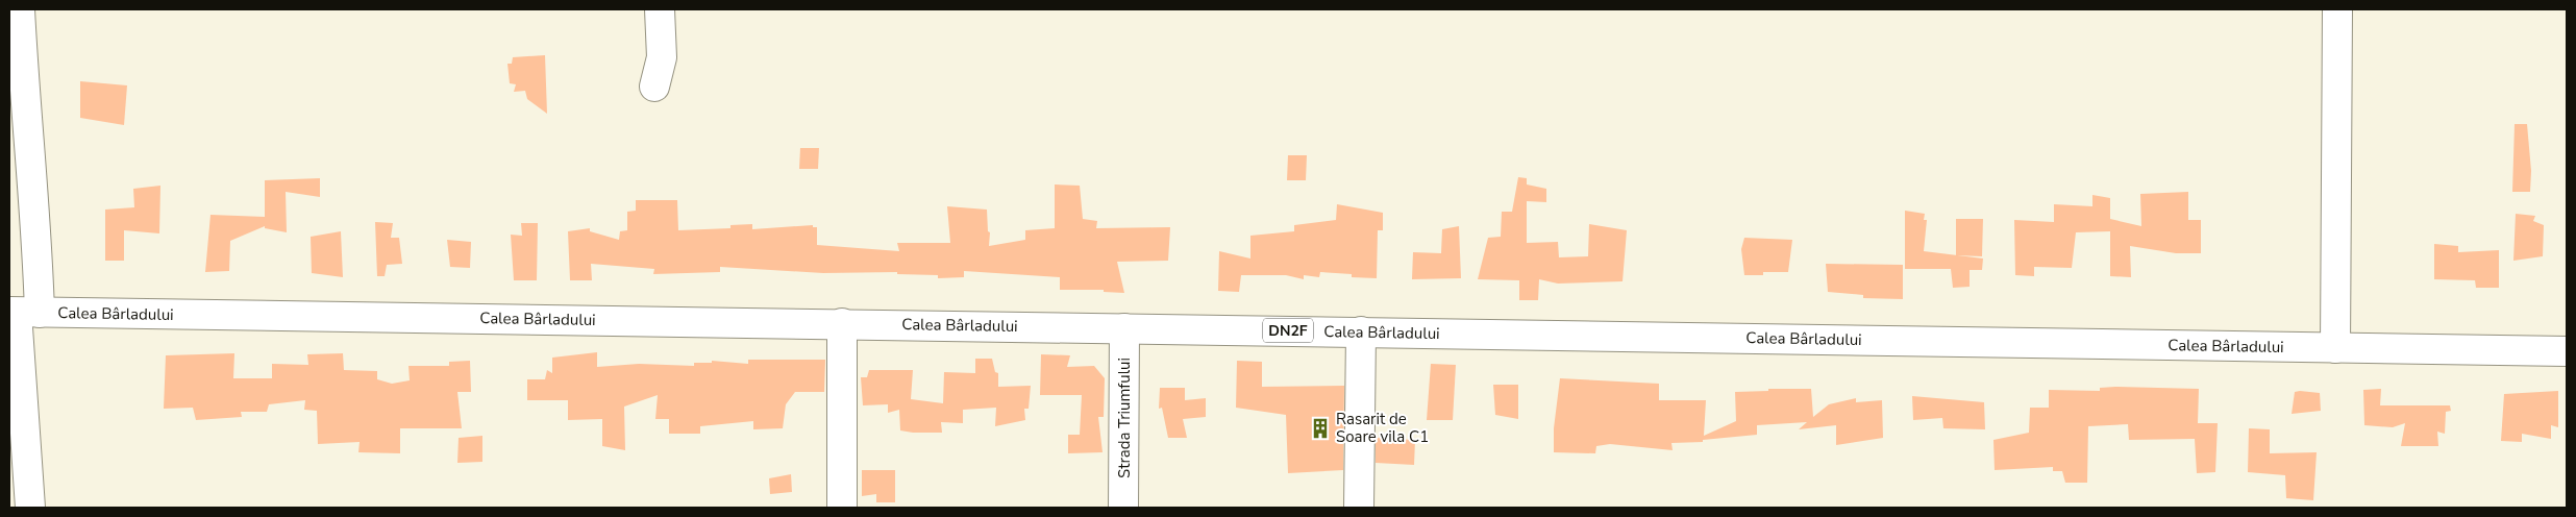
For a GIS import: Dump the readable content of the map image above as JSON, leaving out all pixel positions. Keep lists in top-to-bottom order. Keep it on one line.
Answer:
{"streets":{"main road":["Calea Bârladului","DN2F","Strada Triumfului"]},"crossings":[["Calea Bârladului","Strada Triumfului"]],"places":{"building":["Rasarit de Soare vila C1"]}}
